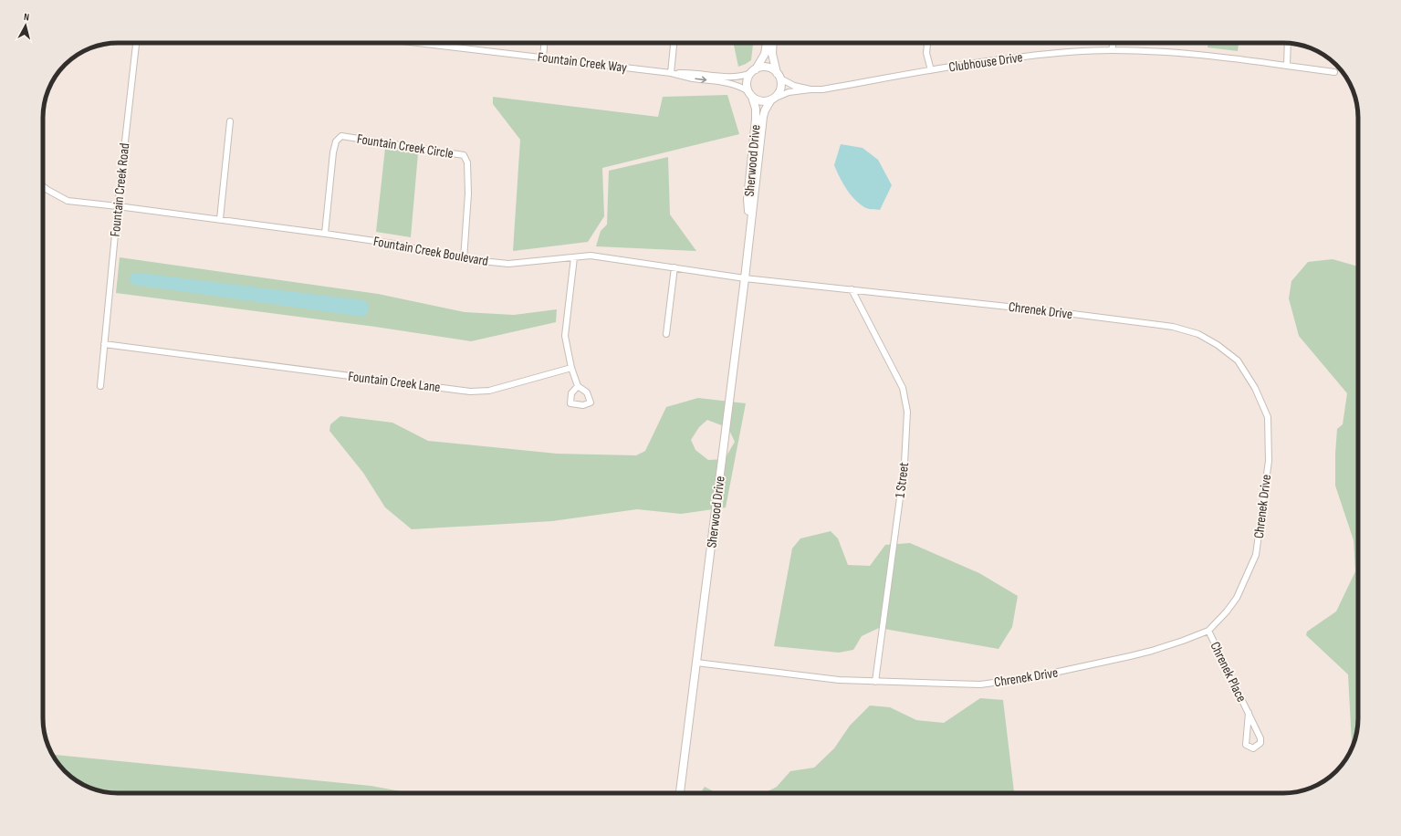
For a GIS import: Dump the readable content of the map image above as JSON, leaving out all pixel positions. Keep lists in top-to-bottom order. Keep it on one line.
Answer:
{"streets":{"street":["Fountain Creek Way","Clubhouse Drive","Fountain Creek Circle","Sherwood Drive","Fountain Creek Road","Fountain Creek Boulevard","Chrenek Drive","Fountain Creek Lane","1 Street","Chrenek Place"]},"crossings":[["Fountain Creek Way","Clubhouse Drive"],["Fountain Creek Way","Sherwood Drive"],["Clubhouse Drive","Sherwood Drive"],["Fountain Creek Circle","Fountain Creek Boulevard"],["Sherwood Drive","Fountain Creek Boulevard"],["Sherwood Drive","Chrenek Drive"],["Fountain Creek Road","Fountain Creek Boulevard"],["Fountain Creek Road","Fountain Creek Lane"],["Fountain Creek Boulevard","Chrenek Drive"],["Chrenek Drive","1 Street"],["Chrenek Drive","Chrenek Place"]],"north":"top"}
